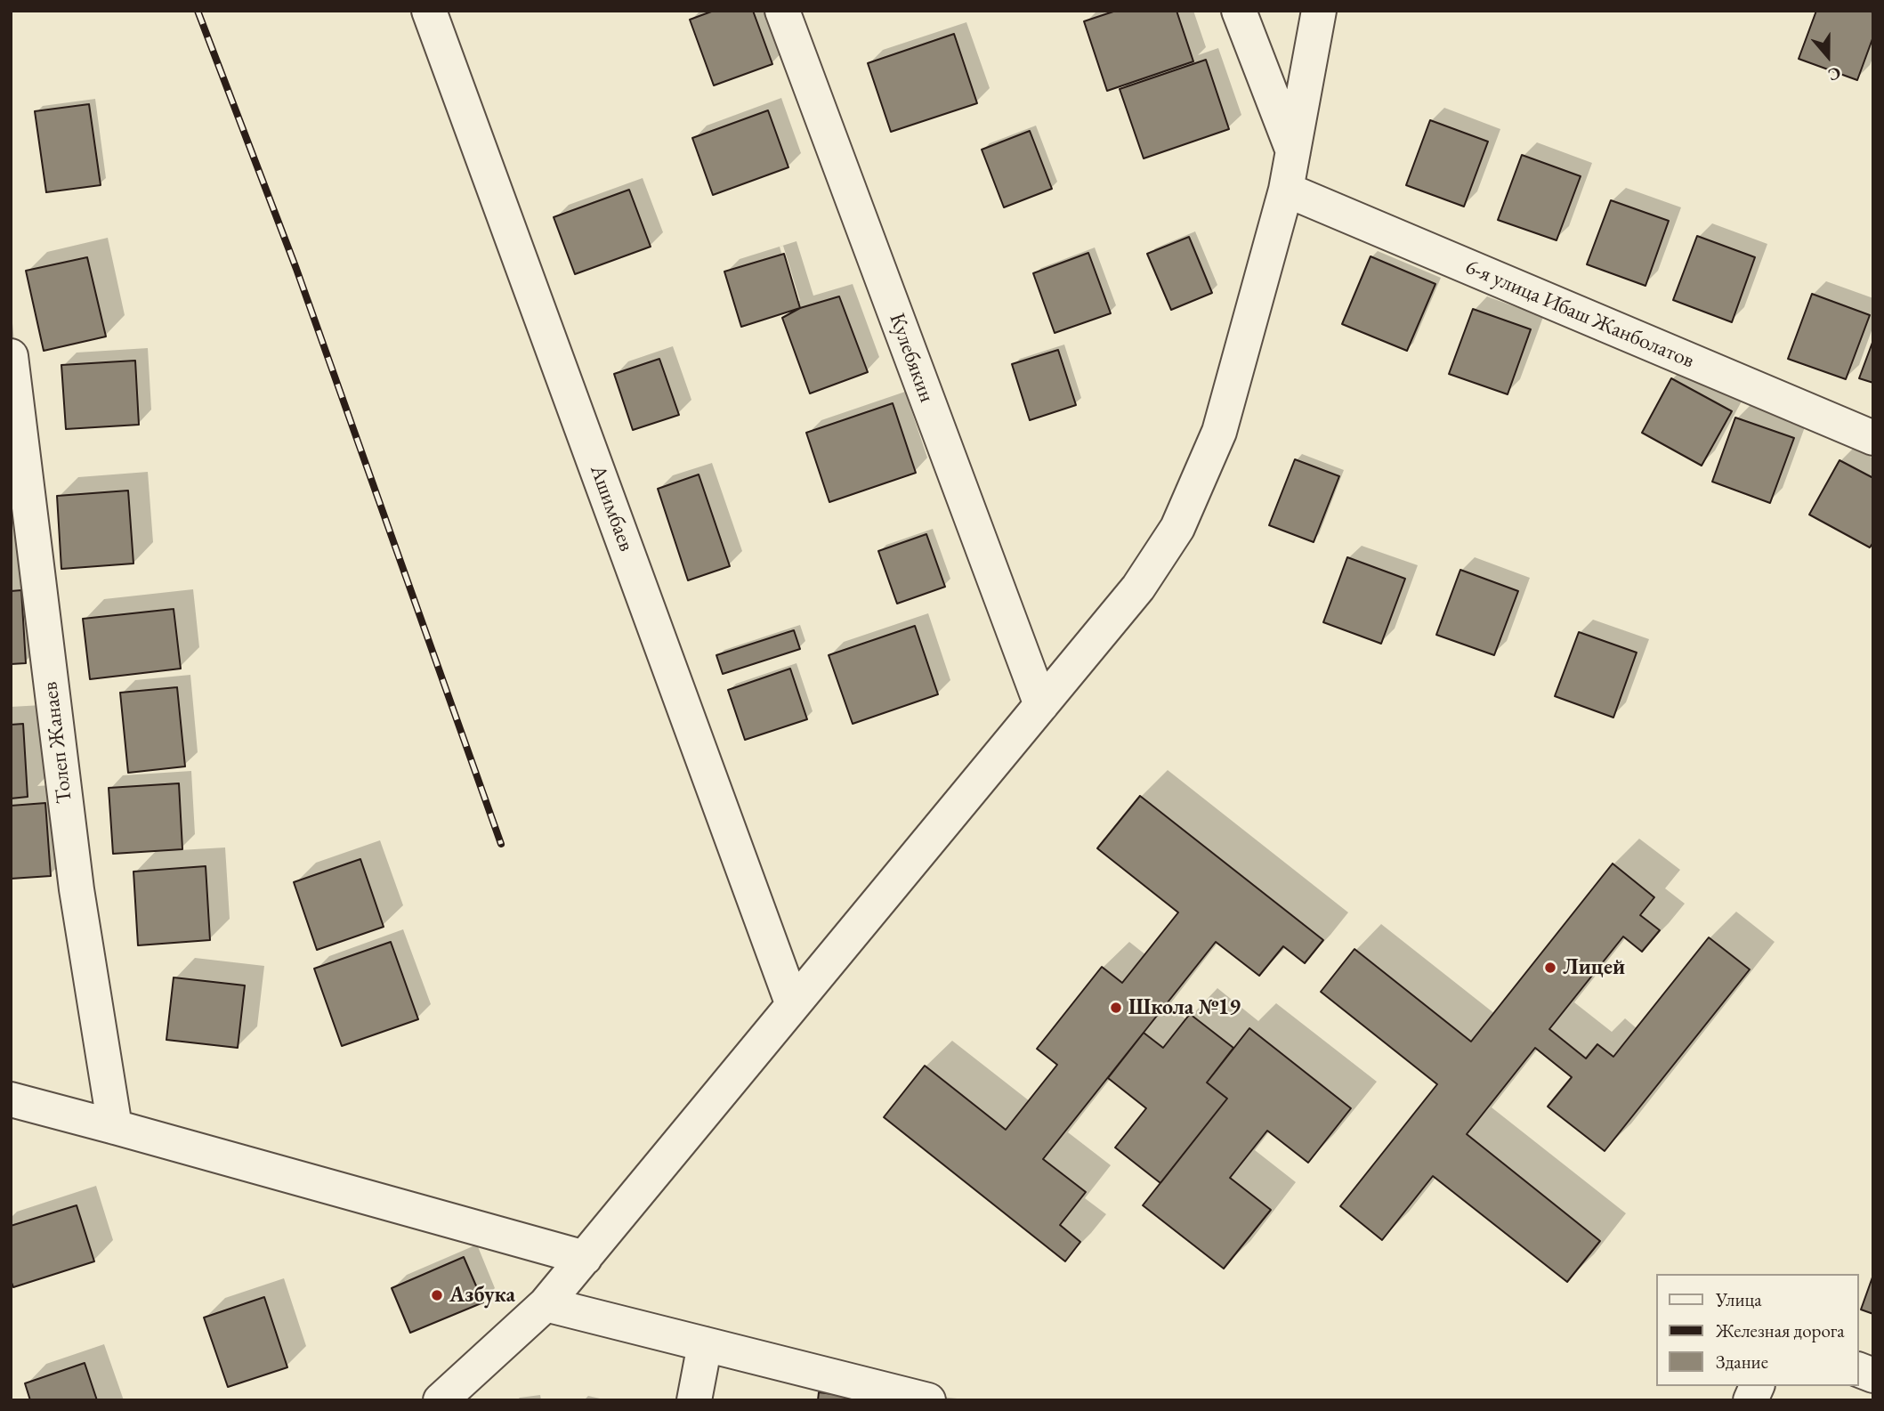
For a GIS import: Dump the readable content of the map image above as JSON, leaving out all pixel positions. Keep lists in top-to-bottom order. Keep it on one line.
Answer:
{"streets":{"street":["6-я улица Ибаш Жанболатов","Кулебякин","Ашимбаев","Толеп Жанаев"]},"places":["Лицей","Школа №19","Азбука"],"legend":["Улица","Железная дорога","Здание"],"north":"bottom"}
